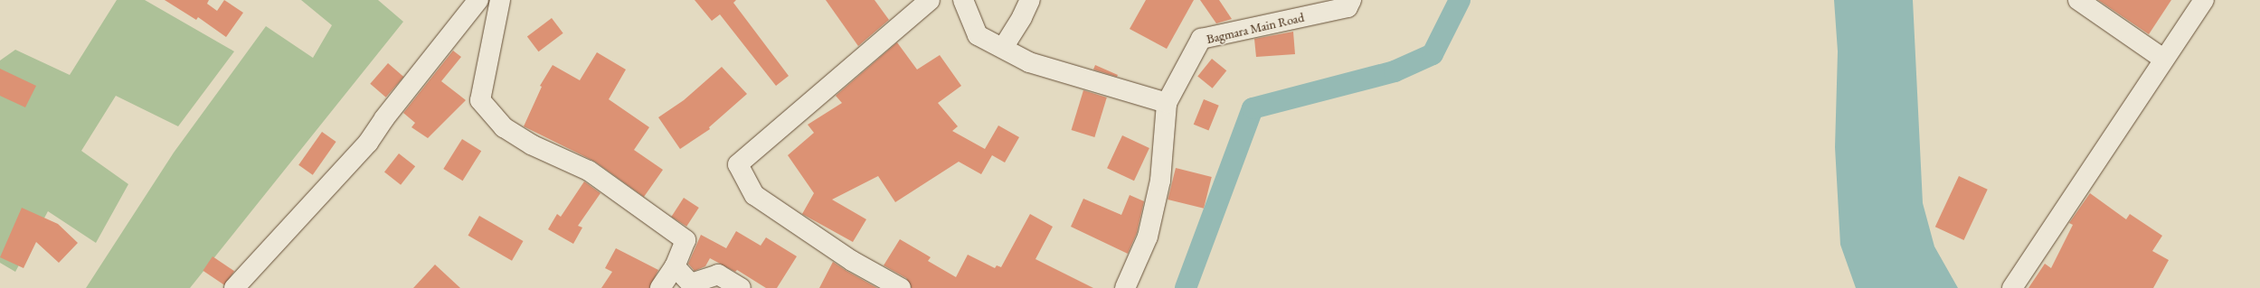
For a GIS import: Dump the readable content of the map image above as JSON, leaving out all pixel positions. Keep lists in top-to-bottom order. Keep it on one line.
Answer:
{"streets":{"street":["Bagmara Main Road"]}}
